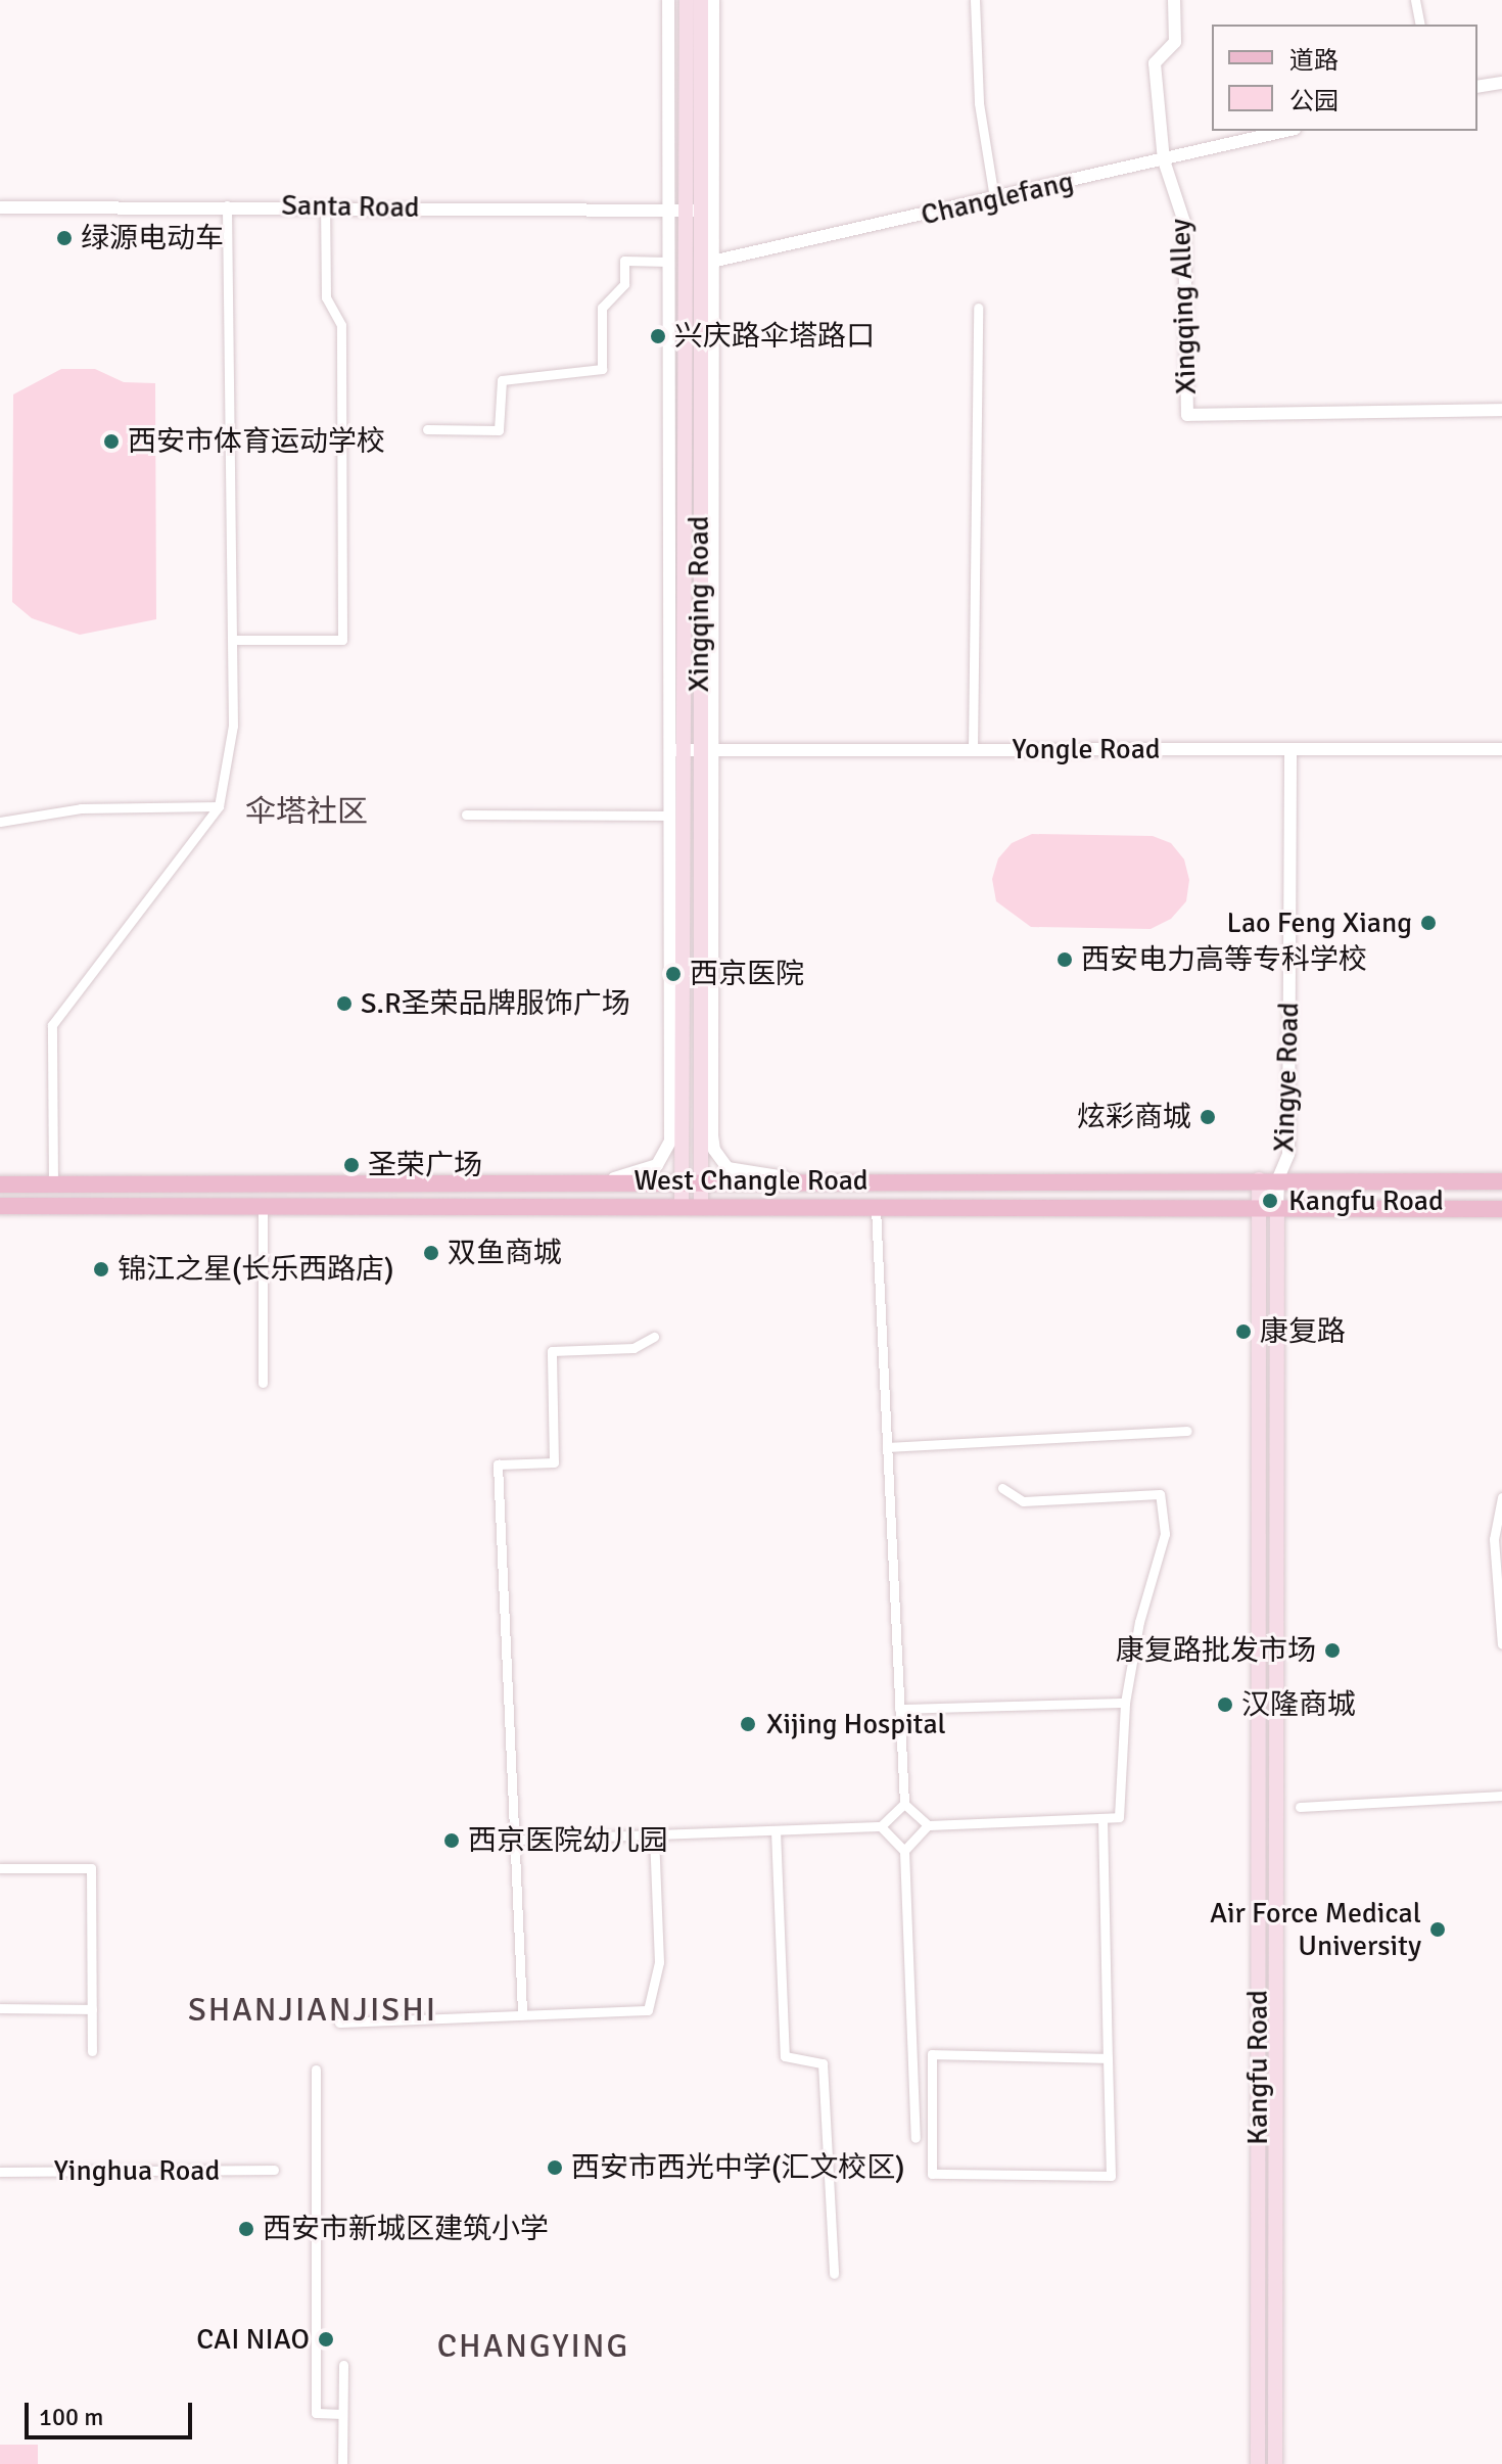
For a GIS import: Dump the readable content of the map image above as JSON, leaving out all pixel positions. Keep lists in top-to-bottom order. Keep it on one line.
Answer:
{"streets":{"main road":["Xingqing Road","West Changle Road","Kangfu Road"],"street":["Changlefang","Santa Road","Xingqing Alley","Yongle Road","Xingye Road","Yinghua Road"]},"crossings":[["Changlefang","Xingqing Alley"],["Changlefang","Xingqing Road"],["Santa Road","Xingqing Road"],["Xingqing Road","Yongle Road"],["Xingqing Road","West Changle Road"],["Yongle Road","Xingye Road"],["Xingye Road","West Changle Road"],["Xingye Road","Kangfu Road"],["West Changle Road","Kangfu Road"]],"districts":["伞塔社区","SHANJIANJISHI","CHANGYING"],"places":["绿源电动车","兴庆路伞塔路口","西安市体育运动学校","Lao Feng Xiang","西安电力高等专科学校","西京医院","S.R圣荣品牌服饰广场","炫彩商城","圣荣广场","Kangfu Road","双鱼商城","锦江之星(长乐西路店)","康复路","康复路批发市场","汉隆商城","Xijing Hospital","西京医院幼儿园","Air Force Medical University","西安市西光中学(汇文校区)","西安市新城区建筑小学","CAI NIAO"],"legend":["道路","公园"],"scale_bar":"100 m"}
